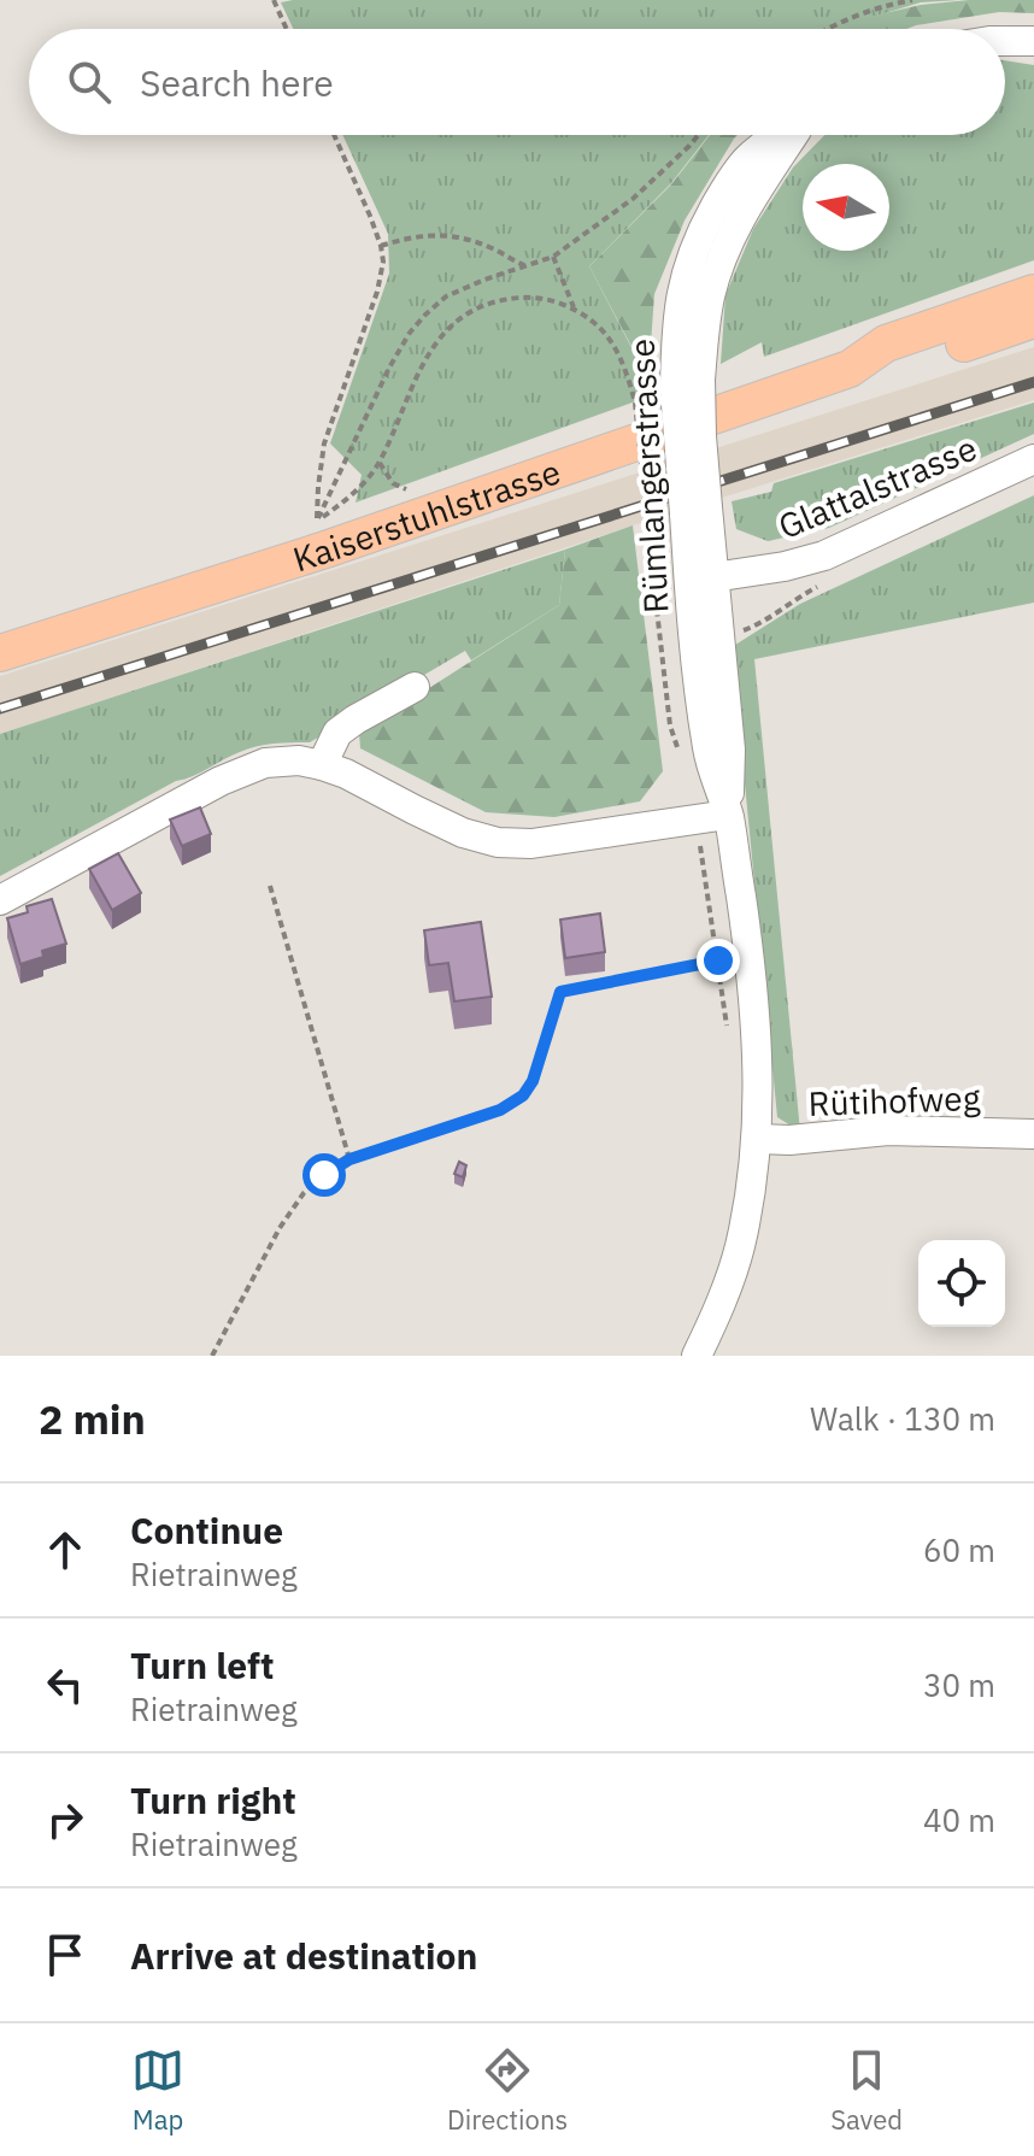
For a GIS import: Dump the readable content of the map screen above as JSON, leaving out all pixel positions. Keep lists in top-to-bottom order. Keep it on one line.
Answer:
{"streets":{"main road":["Kaiserstuhlstrasse"],"street":["Rümlangerstrasse","Glattalstrasse","Rütihofweg"]},"crossings":[["Rümlangerstrasse","Glattalstrasse"],["Rümlangerstrasse","Rütihofweg"]],"north":"left","page":{"search":"Search here","heading":["2 min","Walk · 130 m"],"list":[["Continue","Rietrainweg","60 m"],["Turn left","Rietrainweg","30 m"],["Turn right","Rietrainweg","40 m"],"Arrive at destination"],"nav":["Map","Directions","Saved"]}}
